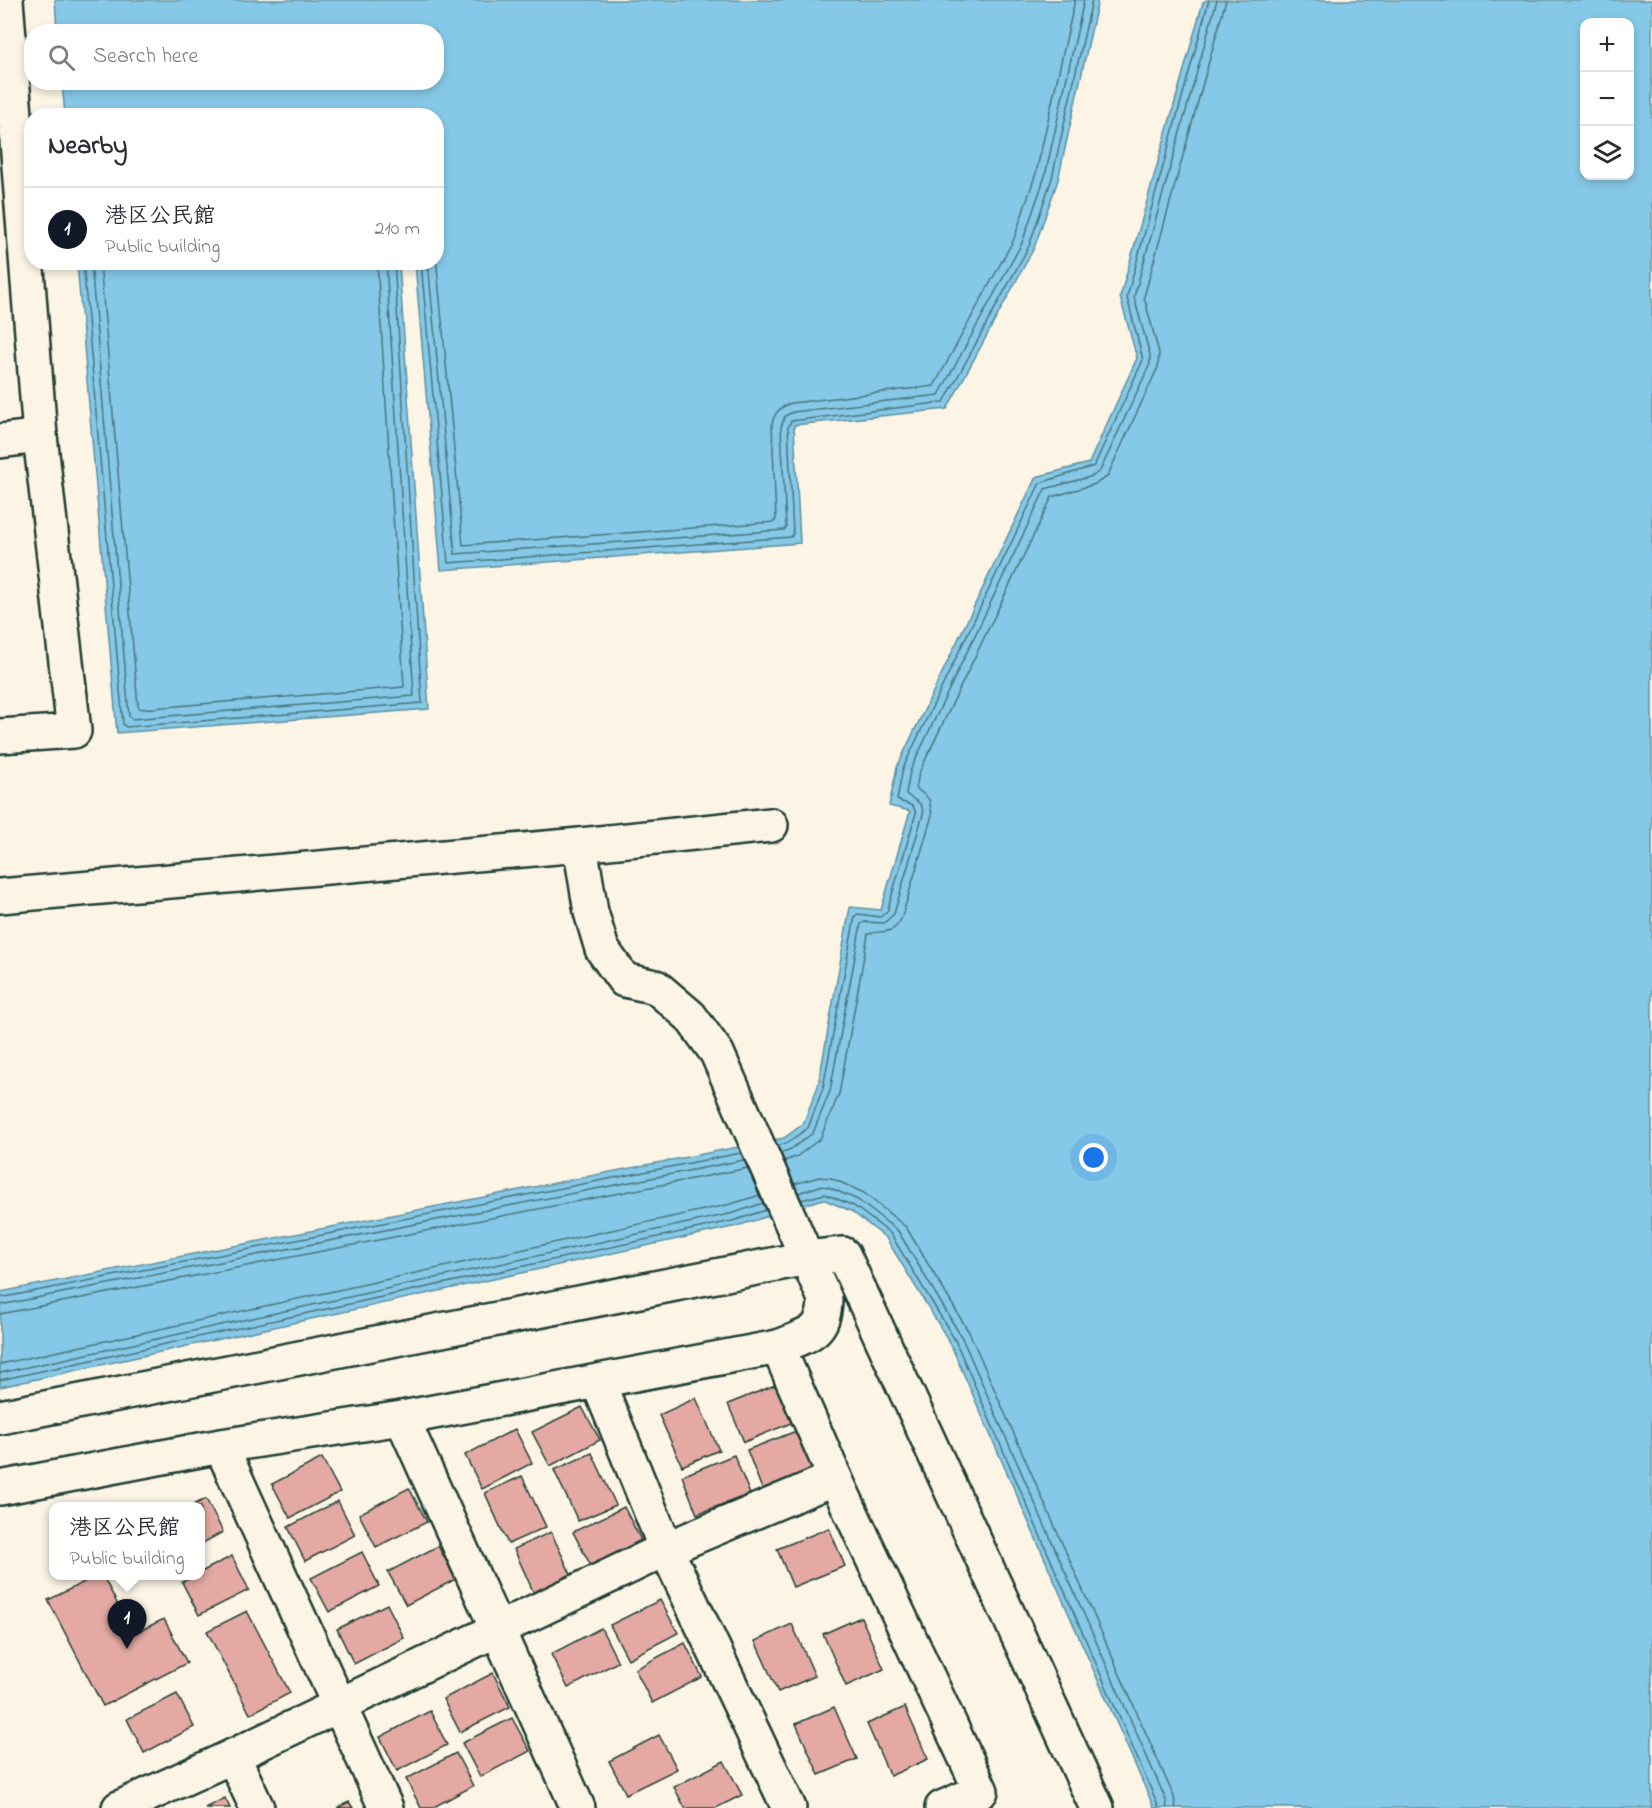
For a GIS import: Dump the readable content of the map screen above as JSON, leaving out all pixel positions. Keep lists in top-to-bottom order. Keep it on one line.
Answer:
{"page":{"map_buttons":["+","−"],"search":"Search here","heading":"Nearby","list":[{"mark":"1","name":"港区公民館","note":"Public building","value":"210 m"}],"popup":["港区公民館","Public building"],"pins":"1"}}
